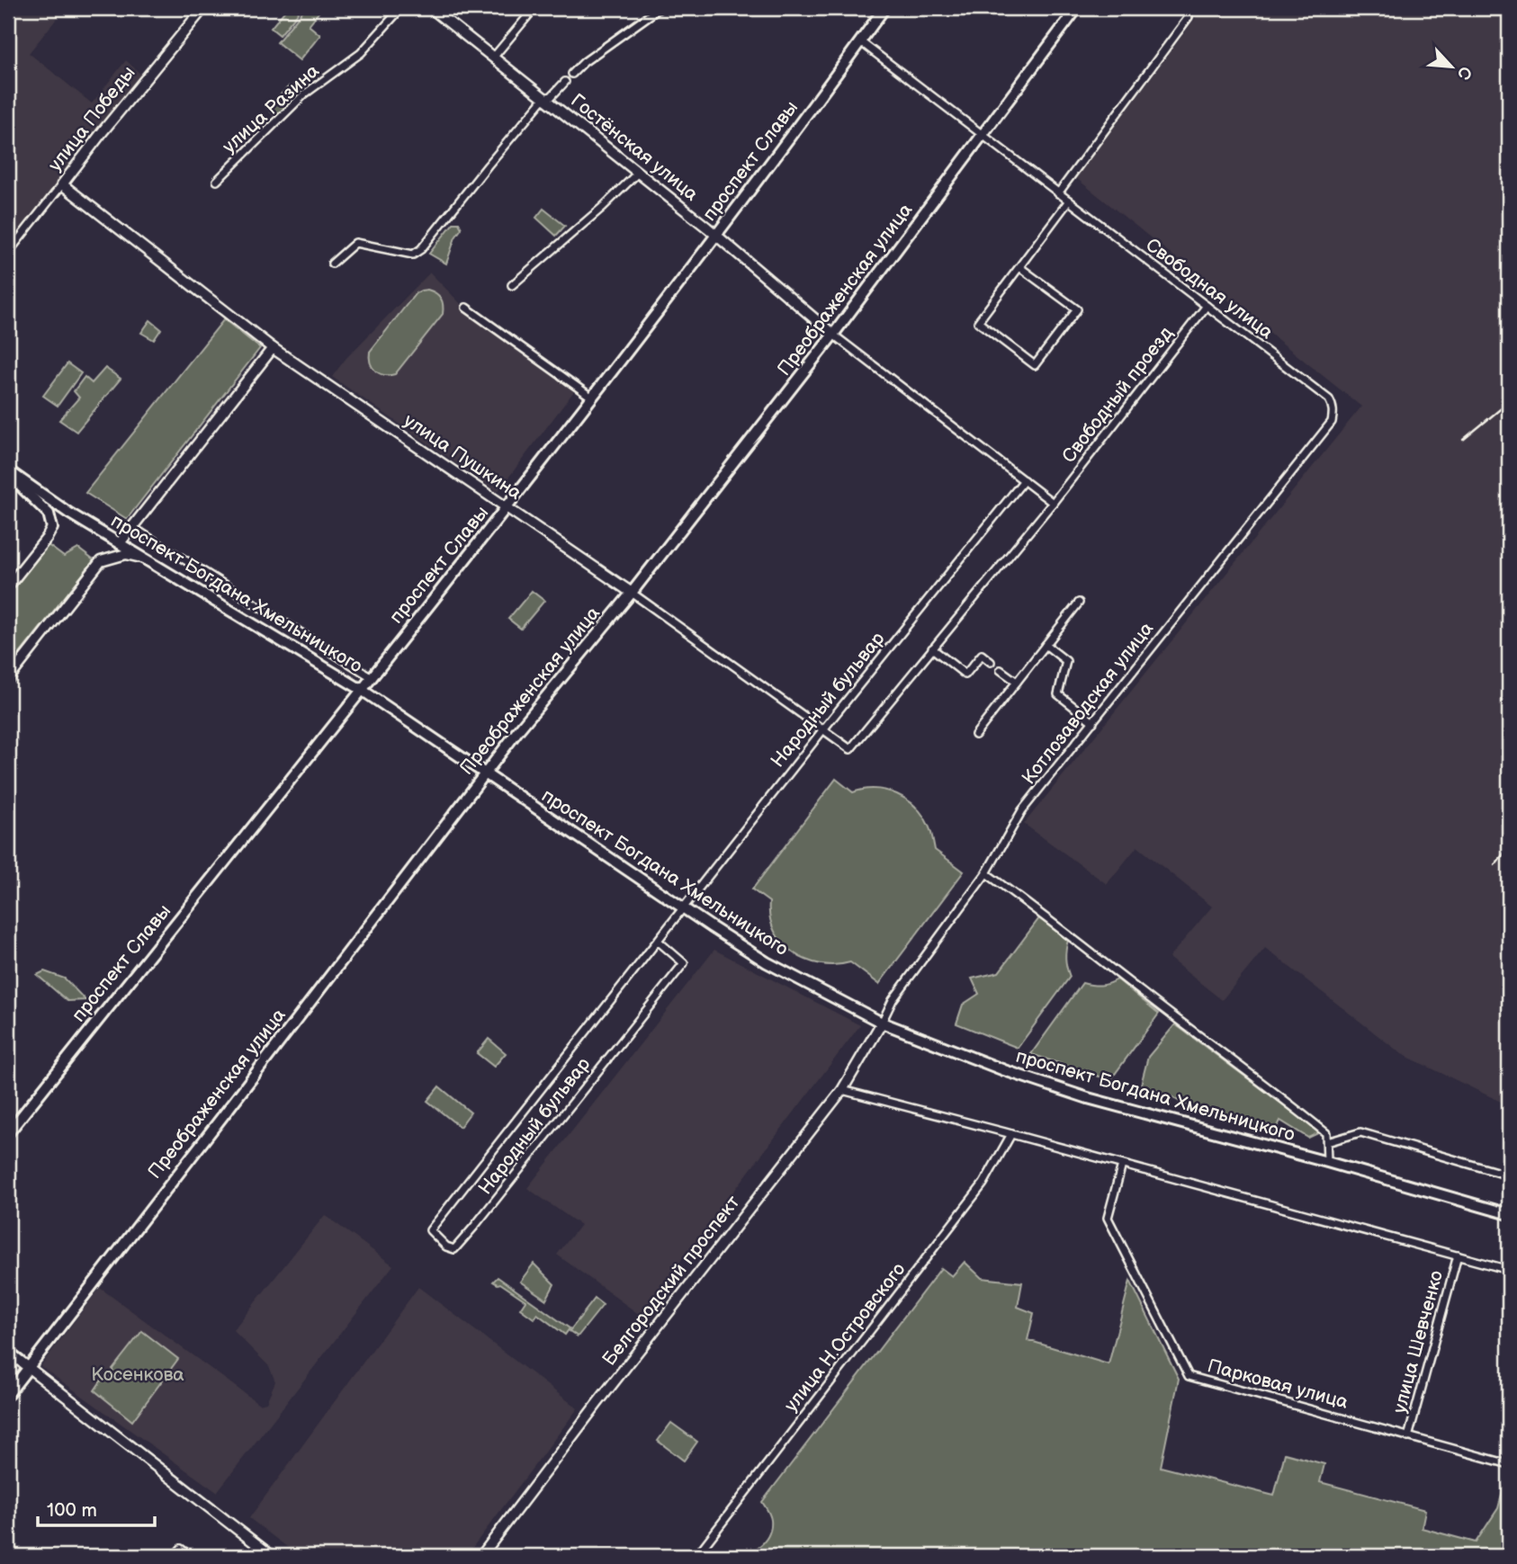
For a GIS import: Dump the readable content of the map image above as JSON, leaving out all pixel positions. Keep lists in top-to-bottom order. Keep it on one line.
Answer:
{"streets":{"main road":["проспект Славы","Преображенская улица","проспект Богдана Хмельницкого"],"street":["улица Разина","улица Победы","Гостёнская улица","Свободная улица","Свободный проезд","улица Пушкина","Народный бульвар","Котлозаводская улица","Белгородский проспект","улица Н.Островского","улица Шевченко","Парковая улица"]},"crossings":[["улица Победы","улица Пушкина"],["Гостёнская улица","проспект Славы"],["Гостёнская улица","Преображенская улица"],["Гостёнская улица","Свободный проезд"],["Гостёнская улица","Народный бульвар"],["проспект Славы","Свободная улица"],["проспект Славы","улица Пушкина"],["проспект Славы","проспект Богдана Хмельницкого"],["Свободная улица","Преображенская улица"],["Свободная улица","Свободный проезд"],["Свободная улица","Котлозаводская улица"],["Преображенская улица","улица Пушкина"],["Преображенская улица","проспект Богдана Хмельницкого"],["улица Пушкина","Народный бульвар"],["проспект Богдана Хмельницкого","Народный бульвар"],["проспект Богдана Хмельницкого","Котлозаводская улица"],["проспект Богдана Хмельницкого","Белгородский проспект"],["Котлозаводская улица","Белгородский проспект"],["улица Шевченко","Парковая улица"]],"parks":["Косенкова"],"scale_bar":"100 m","north":"bottom right"}
